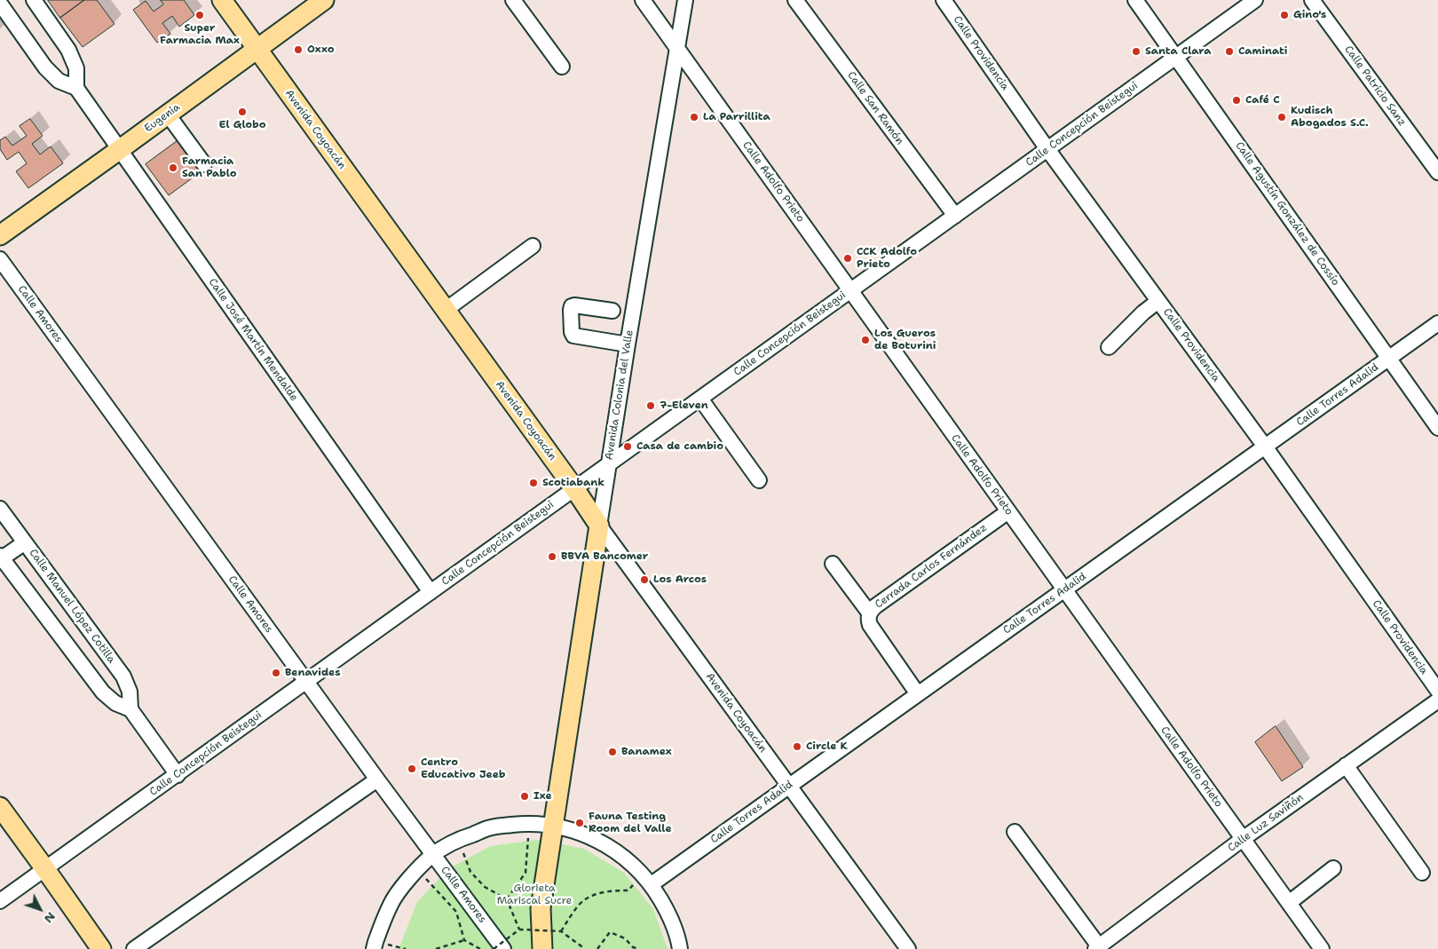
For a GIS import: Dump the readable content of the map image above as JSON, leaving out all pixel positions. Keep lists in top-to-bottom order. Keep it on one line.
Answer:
{"streets":{"main road":["Eugenia","Avenida Coyoacán","Avenida Colonia del Valle"],"street":["Calle Providencia","Calle Patricio Sanz","Calle San Ramón","Calle Concepción Beistegui","Calle Adolfo Prieto","Calle Agustín González de Cossío","Calle Amores","Calle José Martín Mendalde","Calle Torres Adalid","Cerrada Carlos Fernández","Calle Manuel López Cotilla","Calle Luz Saviñón"]},"crossings":[["Calle Providencia","Calle Concepción Beistegui"],["Calle Providencia","Calle Torres Adalid"],["Calle San Ramón","Calle Concepción Beistegui"],["Eugenia","Avenida Coyoacán"],["Eugenia","Calle José Martín Mendalde"],["Calle Concepción Beistegui","Avenida Coyoacán"],["Calle Concepción Beistegui","Calle Adolfo Prieto"],["Calle Concepción Beistegui","Calle Agustín González de Cossío"],["Calle Concepción Beistegui","Calle Amores"],["Calle Concepción Beistegui","Calle José Martín Mendalde"],["Calle Concepción Beistegui","Avenida Colonia del Valle"],["Calle Concepción Beistegui","Calle Manuel López Cotilla"],["Avenida Coyoacán","Avenida Colonia del Valle"],["Avenida Coyoacán","Calle Torres Adalid"],["Calle Adolfo Prieto","Avenida Colonia del Valle"],["Calle Adolfo Prieto","Calle Torres Adalid"],["Calle Adolfo Prieto","Cerrada Carlos Fernández"],["Calle Adolfo Prieto","Calle Luz Saviñón"],["Calle Agustín González de Cossío","Calle Torres Adalid"],["Calle Torres Adalid","Cerrada Carlos Fernández"]],"parks":["Glorieta Mariscal Sucre"],"places":["Super Farmacia Max","Gino's","Oxxo","Santa Clara","Caminati","Café C","El Globo","La Parrillita","Kudisch Abogados S.C.","Farmacia San Pablo","CCK Adolfo Prieto","Los Gueros de Boturini","7-Eleven","Casa de cambio","Scotiabank","BBVA Bancomer","Los Arcos","Benavides","Circle K","Banamex","Centro Educativo Jeeb","Ixe","Fauna Testing Room del Valle"],"north":"bottom right"}
